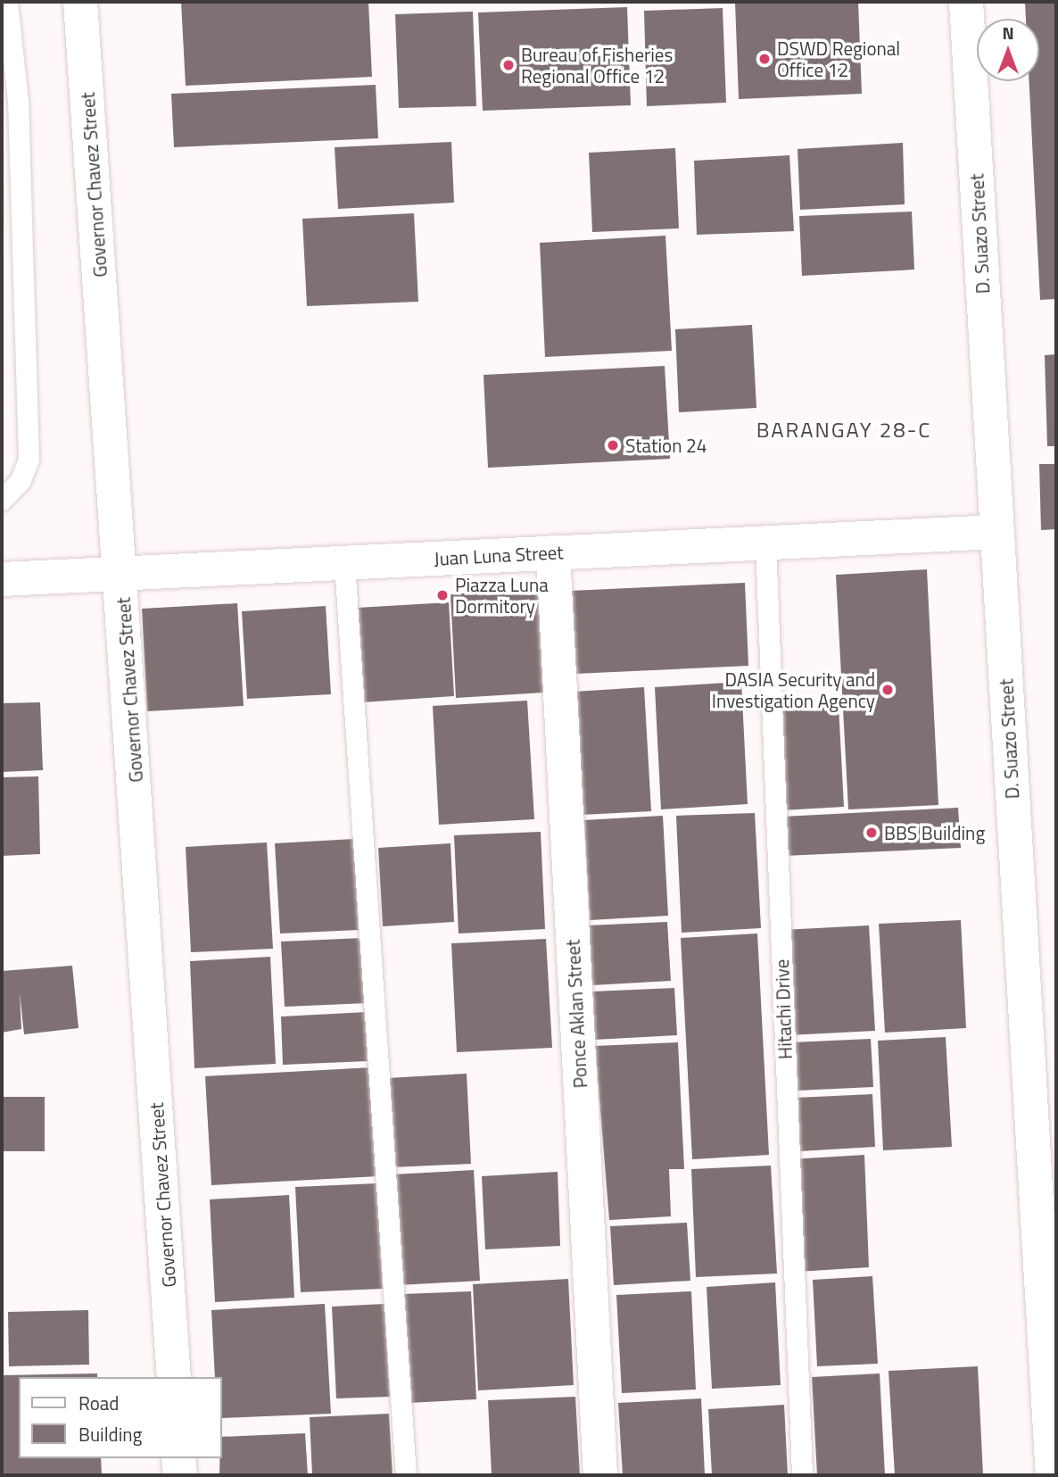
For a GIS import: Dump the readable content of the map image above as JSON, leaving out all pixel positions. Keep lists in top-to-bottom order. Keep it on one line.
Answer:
{"streets":{"street":["Governor Chavez Street","D. Suazo Street","Juan Luna Street","Ponce Aklan Street"],"lane":["Hitachi Drive"]},"crossings":[["Governor Chavez Street","Juan Luna Street"],["D. Suazo Street","Juan Luna Street"],["Juan Luna Street","Hitachi Drive"],["Juan Luna Street","Ponce Aklan Street"]],"districts":["BARANGAY 28-C"],"places":["DSWD Regional Office 12","Bureau of Fisheries Regional Office 12","Station 24","Piazza Luna Dormitory","DASIA Security and Investigation Agency","BBS Building"],"legend":["Road","Building"],"north":"top"}
